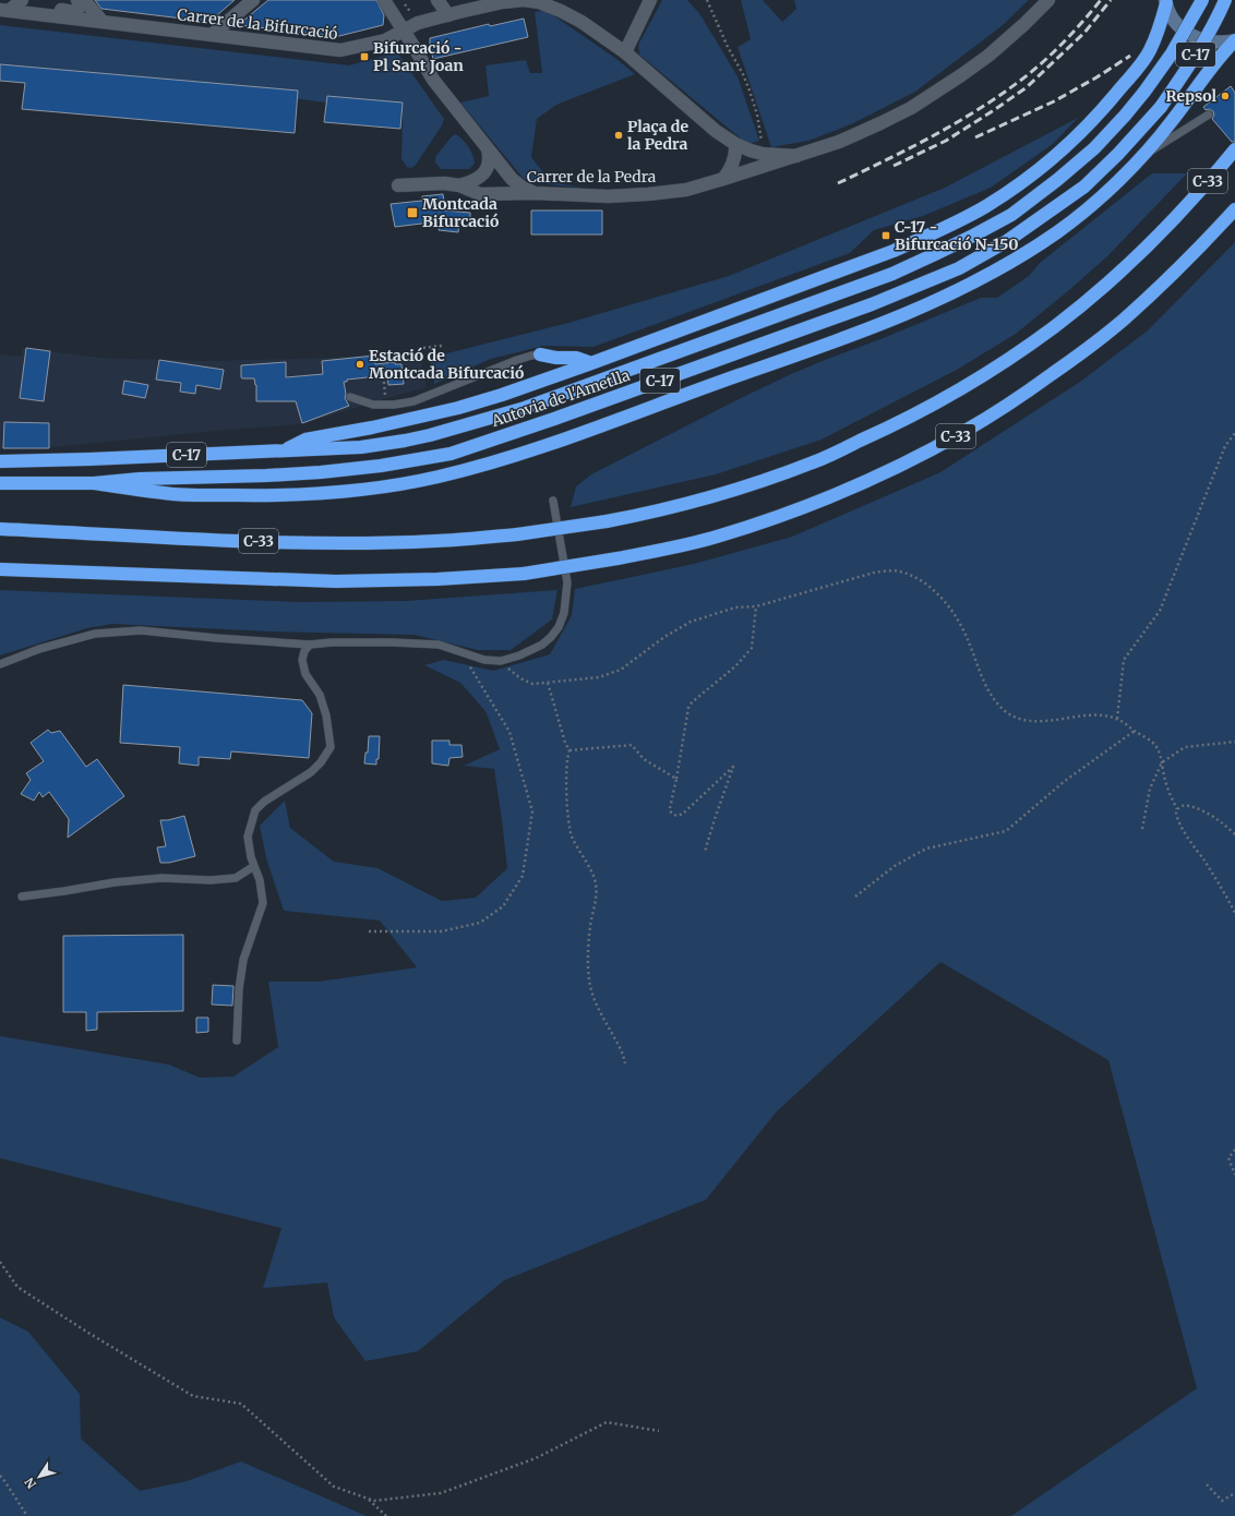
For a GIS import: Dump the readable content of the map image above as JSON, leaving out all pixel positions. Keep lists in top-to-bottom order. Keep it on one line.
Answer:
{"streets":{"highway":["C-17","C-33","Autovia de l'Ametlla"],"street":["Carrer de la Bifurcació","Carrer de la Pedra"]},"crossings":[["Carrer de la Bifurcació","Carrer de la Pedra"]],"places":{"transit":["Bifurcació - Pl Sant Joan","Montcada Bifurcació","C-17 - Bifurcació N-150"],"other":["Repsol","Plaça de la Pedra","Estació de Montcada Bifurcació"]},"north":"bottom left"}
